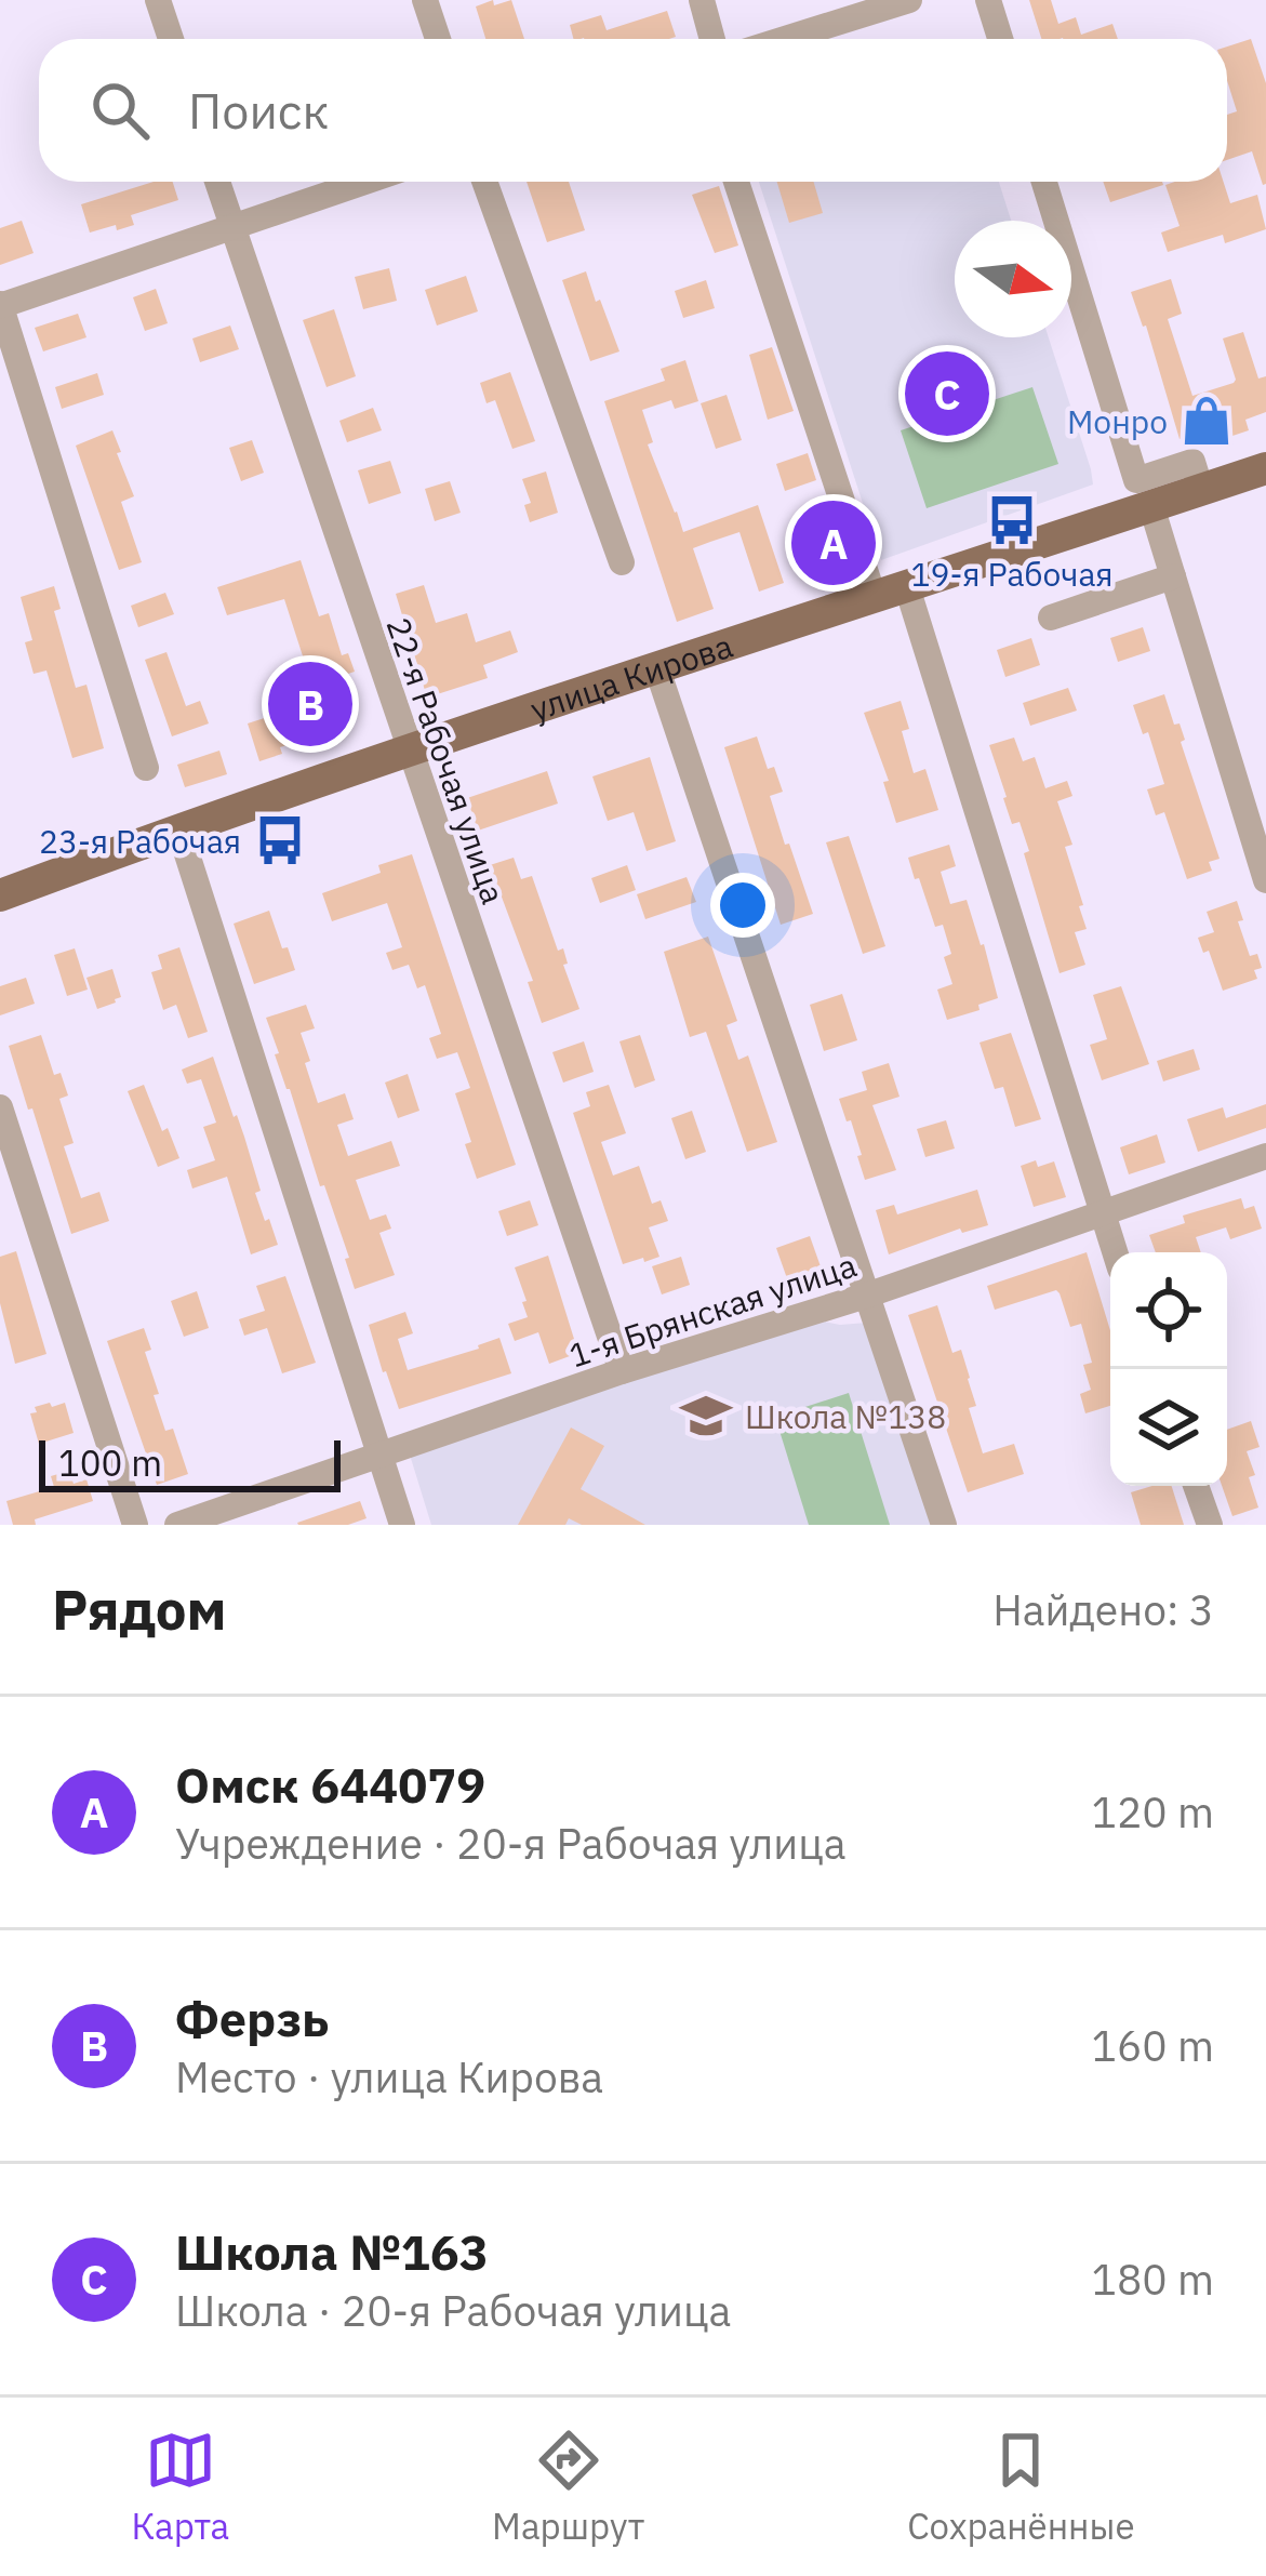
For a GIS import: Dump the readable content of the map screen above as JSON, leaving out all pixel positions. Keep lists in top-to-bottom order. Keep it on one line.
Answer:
{"streets":{"main road":["улица Кирова"],"street":["22-я Рабочая улица","1-я Брянская улица"]},"crossings":[["улица Кирова","22-я Рабочая улица"],["22-я Рабочая улица","1-я Брянская улица"]],"places":{"shop":["Монро"],"bus stop":["19-я Рабочая","23-я Рабочая"],"school or university":["Школа №138"]},"scale_bar":"100 m","north":"right","page":{"search":"Поиск","pins":["C","A","B"],"scale":"100 m","heading":["Рядом","Найдено: 3"],"list":[{"mark":"A","name":"Омск 644079","note":"Учреждение · 20-я Рабочая улица","value":"120 m"},{"mark":"B","name":"Ферзь","note":"Место · улица Кирова","value":"160 m"},{"mark":"C","name":"Школа №163","note":"Школа · 20-я Рабочая улица","value":"180 m"}],"nav":["Карта","Маршрут","Сохранённые"]}}
